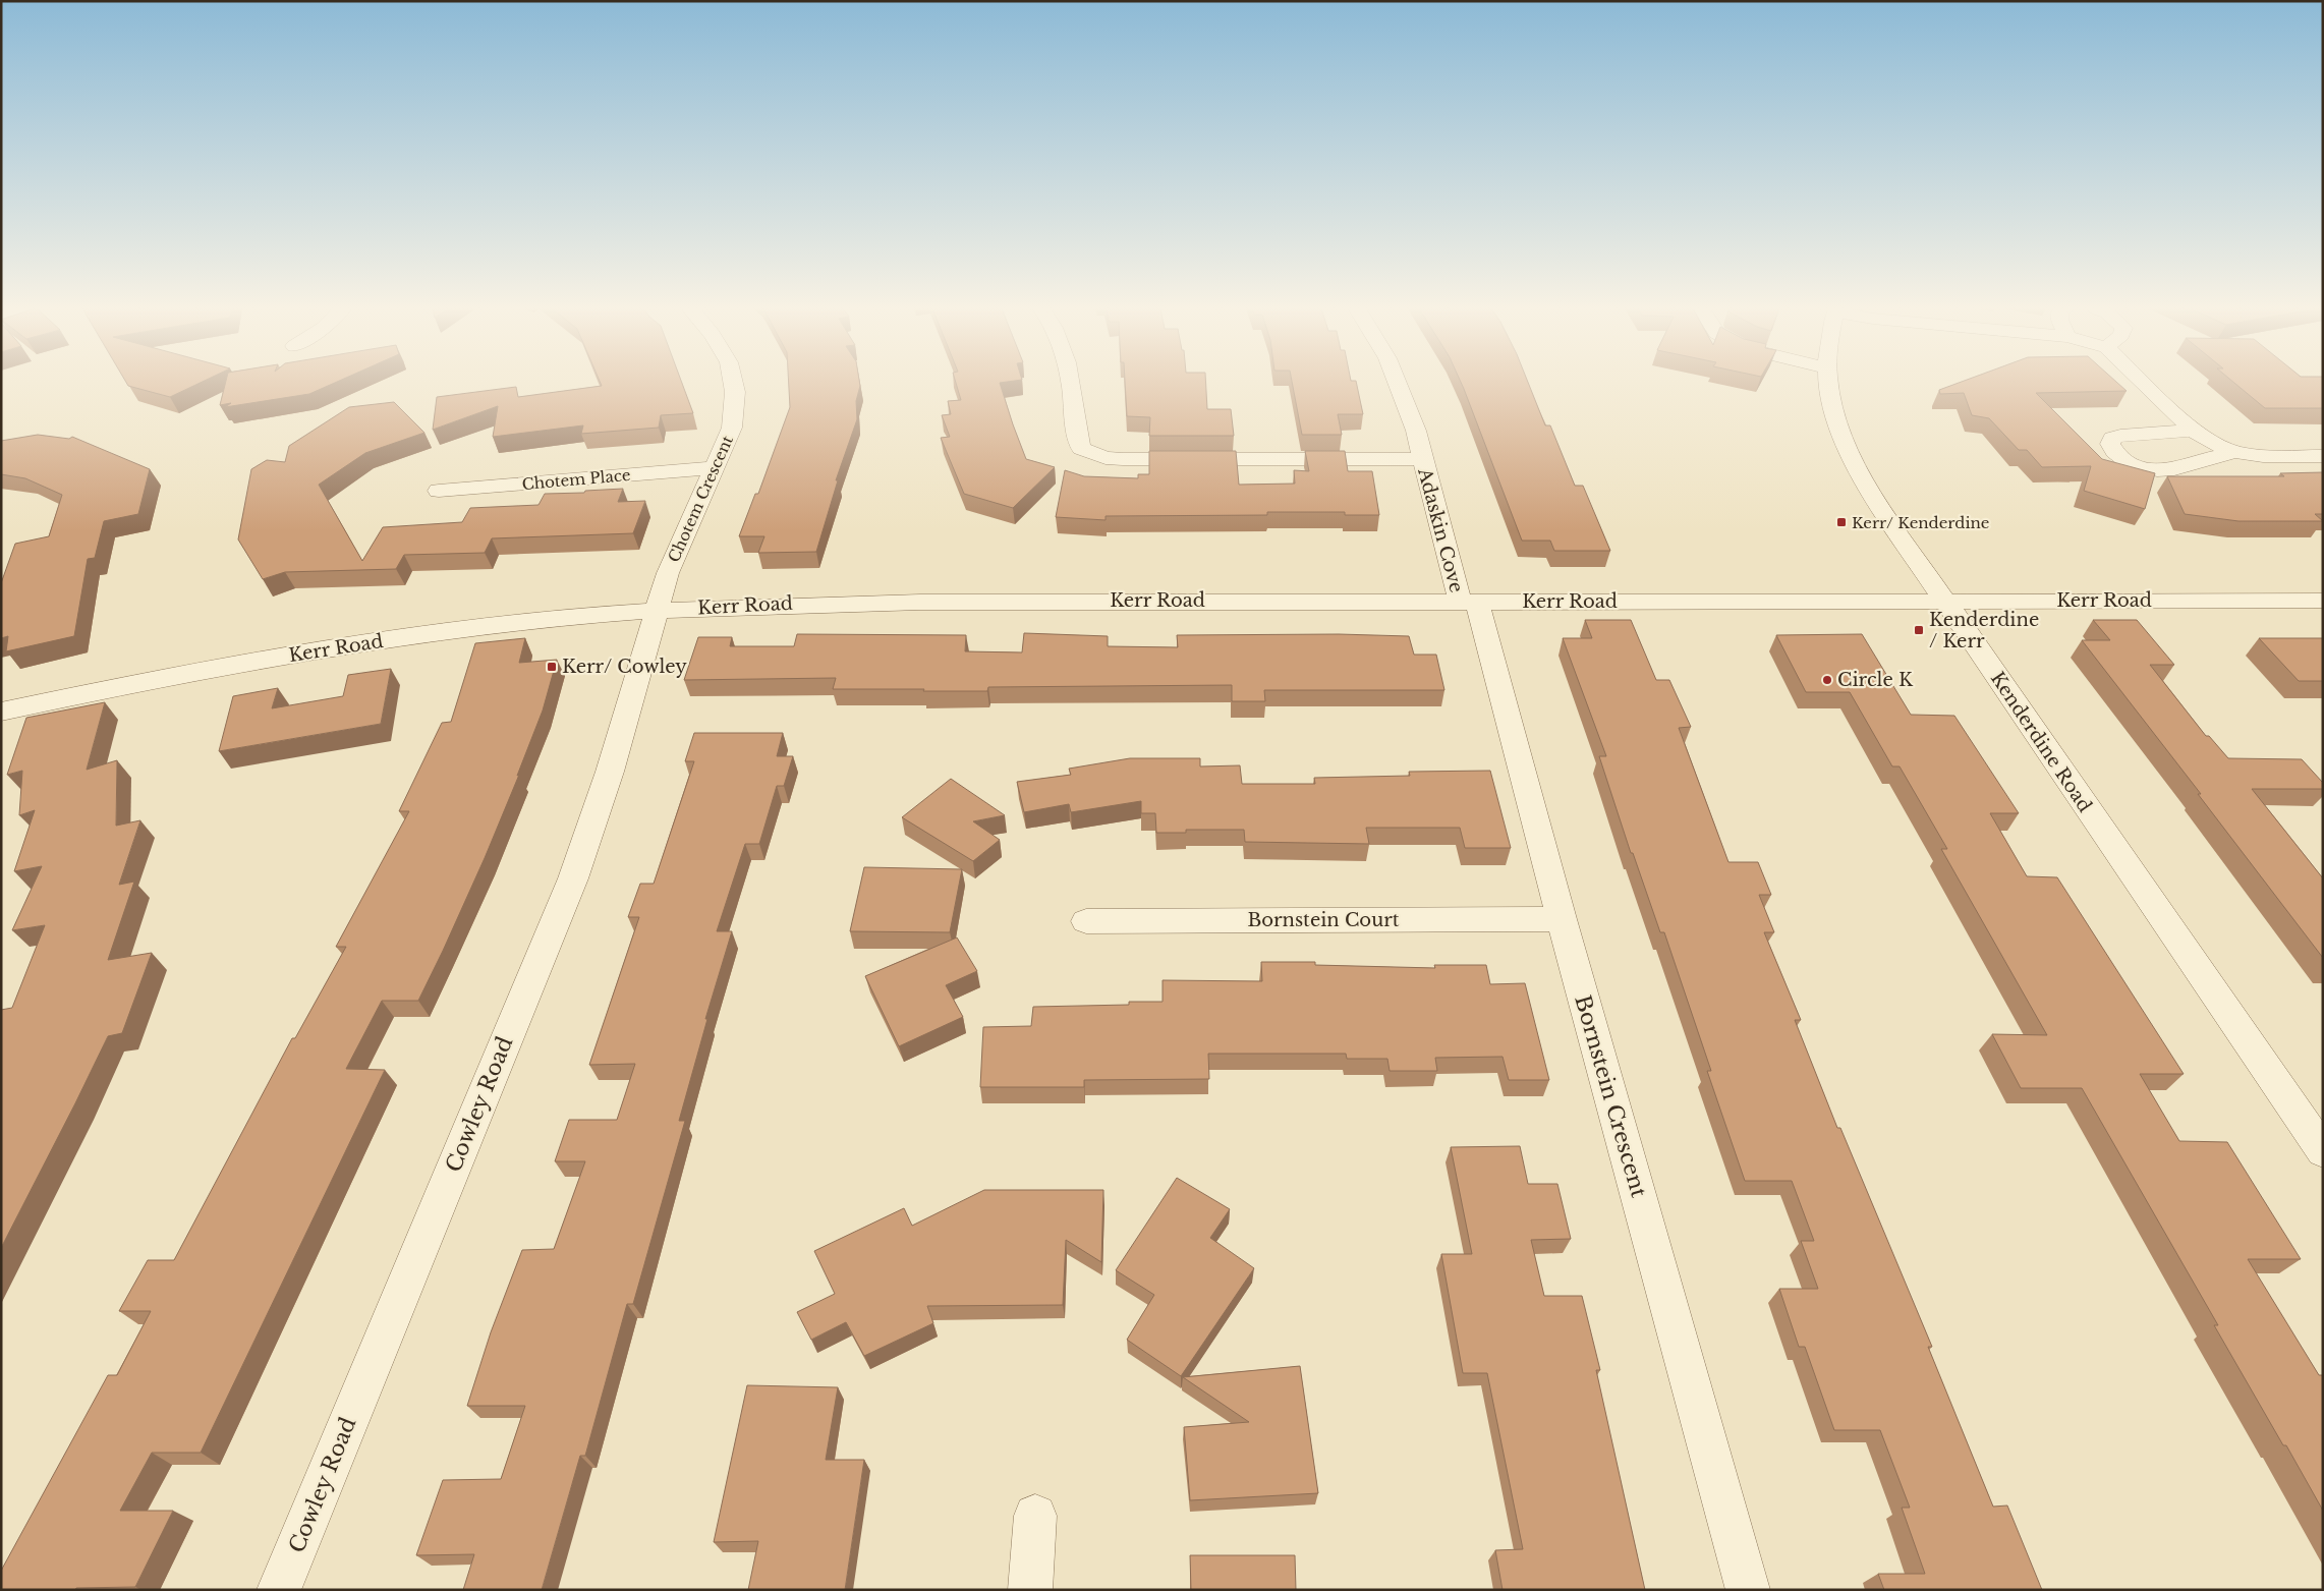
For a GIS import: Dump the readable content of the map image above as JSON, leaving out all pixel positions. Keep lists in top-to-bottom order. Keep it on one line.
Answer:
{"streets":{"street":["Chotem Place","Chotem Crescent","Adaskin Cove","Kerr Road","Kenderdine Road","Bornstein Court","Bornstein Crescent","Cowley Road"]},"crossings":[["Chotem Place","Chotem Crescent"],["Chotem Crescent","Kerr Road"],["Chotem Crescent","Cowley Road"],["Adaskin Cove","Kerr Road"],["Adaskin Cove","Bornstein Crescent"],["Kerr Road","Kenderdine Road"],["Kerr Road","Bornstein Crescent"],["Kerr Road","Cowley Road"],["Bornstein Court","Bornstein Crescent"]],"places":{"transit":["Kerr/ Kenderdine","Kenderdine / Kerr","Kerr/ Cowley"],"other":["Circle K"]}}
